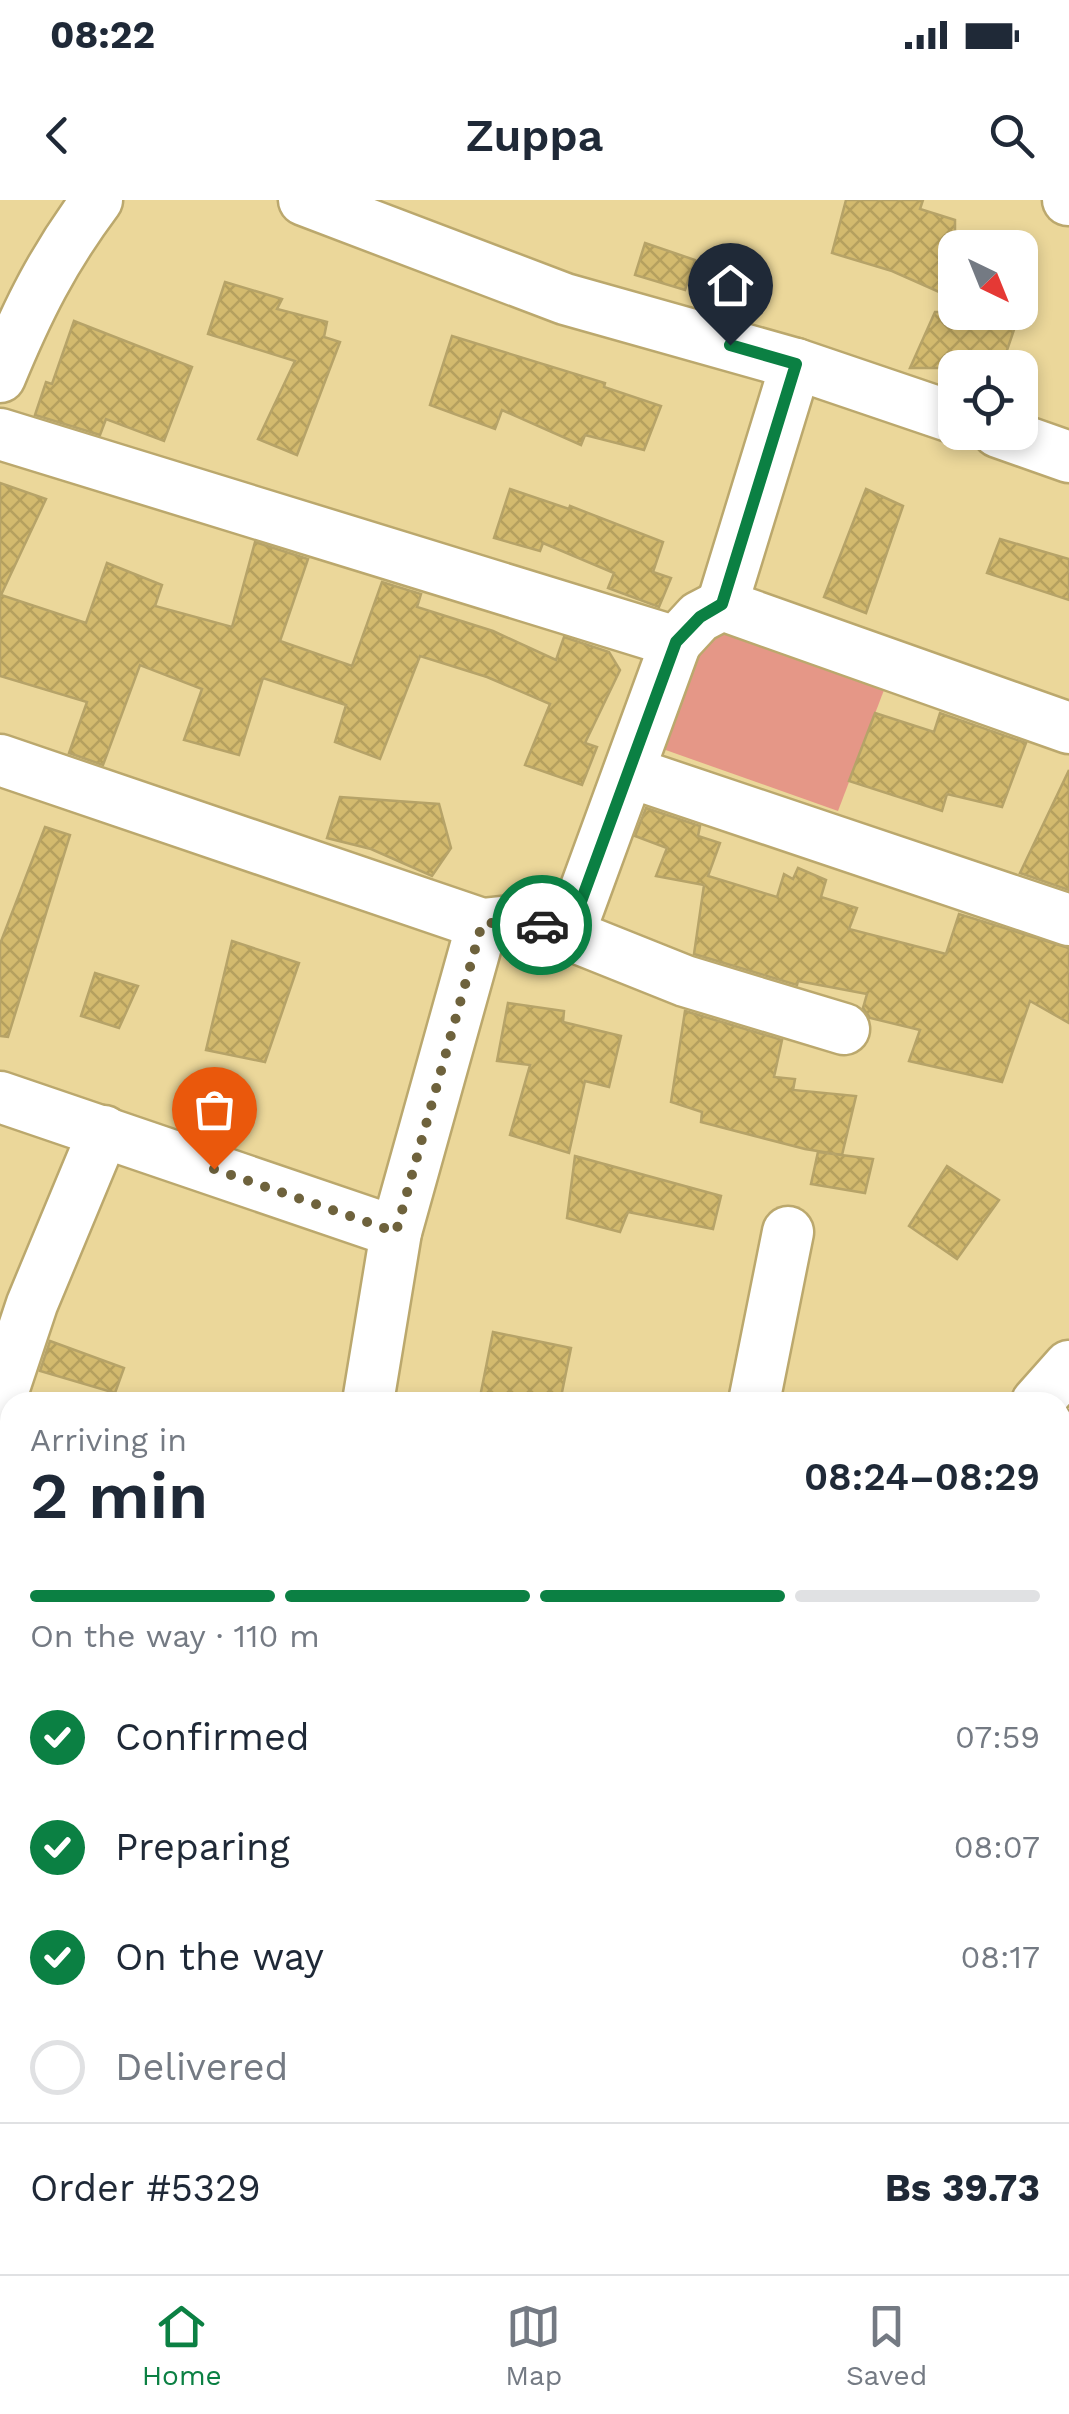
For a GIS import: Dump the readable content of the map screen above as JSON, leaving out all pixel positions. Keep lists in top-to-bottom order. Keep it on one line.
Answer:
{"north":"bottom right","page":{"status":"08:22","header":"Zuppa","heading":["2 min","Arriving in","08:24–08:29"],"panel":["Order #5329","Bs 39.73"],"bar":"On the way · 110 m","list":[["Confirmed","07:59"],["Preparing","08:07"],["On the way","08:17"],"Delivered"],"tabs":["Home","Map","Saved"]}}
